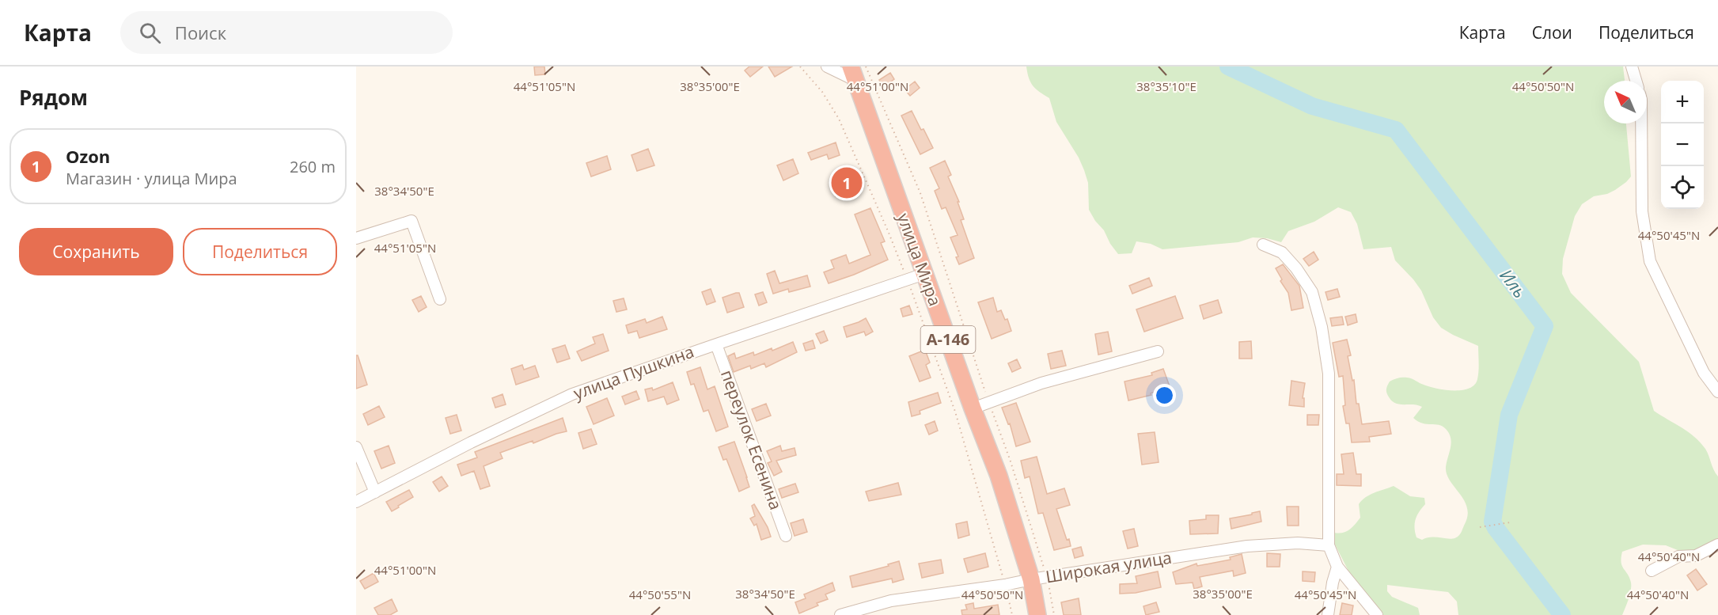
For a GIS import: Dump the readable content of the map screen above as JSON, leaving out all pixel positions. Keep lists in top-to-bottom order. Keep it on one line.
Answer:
{"streets":{"highway":["улица Мира","А-146"],"street":["улица Пушкина","переулок Есенина","Широкая улица"]},"crossings":[["улица Мира","улица Пушкина"],["улица Мира","Широкая улица"],["улица Пушкина","переулок Есенина"]],"water":["Иль"],"north":"top left","page":{"header":"Карта","search":"Поиск","nav":["Карта","Слои","Поделиться"],"heading":"Рядом","map_buttons":["+","−"],"list":[{"mark":"1","name":"Ozon","note":"Магазин · улица Мира","value":"260 m"}],"pins":"1","buttons":["Сохранить","Поделиться"]},"coordinates":["44°51'05\"N","44°51'00\"N","44°50'50\"N","38°35'10\"E","38°35'00\"E","38°34'50\"E","44°50'45\"N","44°50'40\"N","44°50'55\"N"]}
